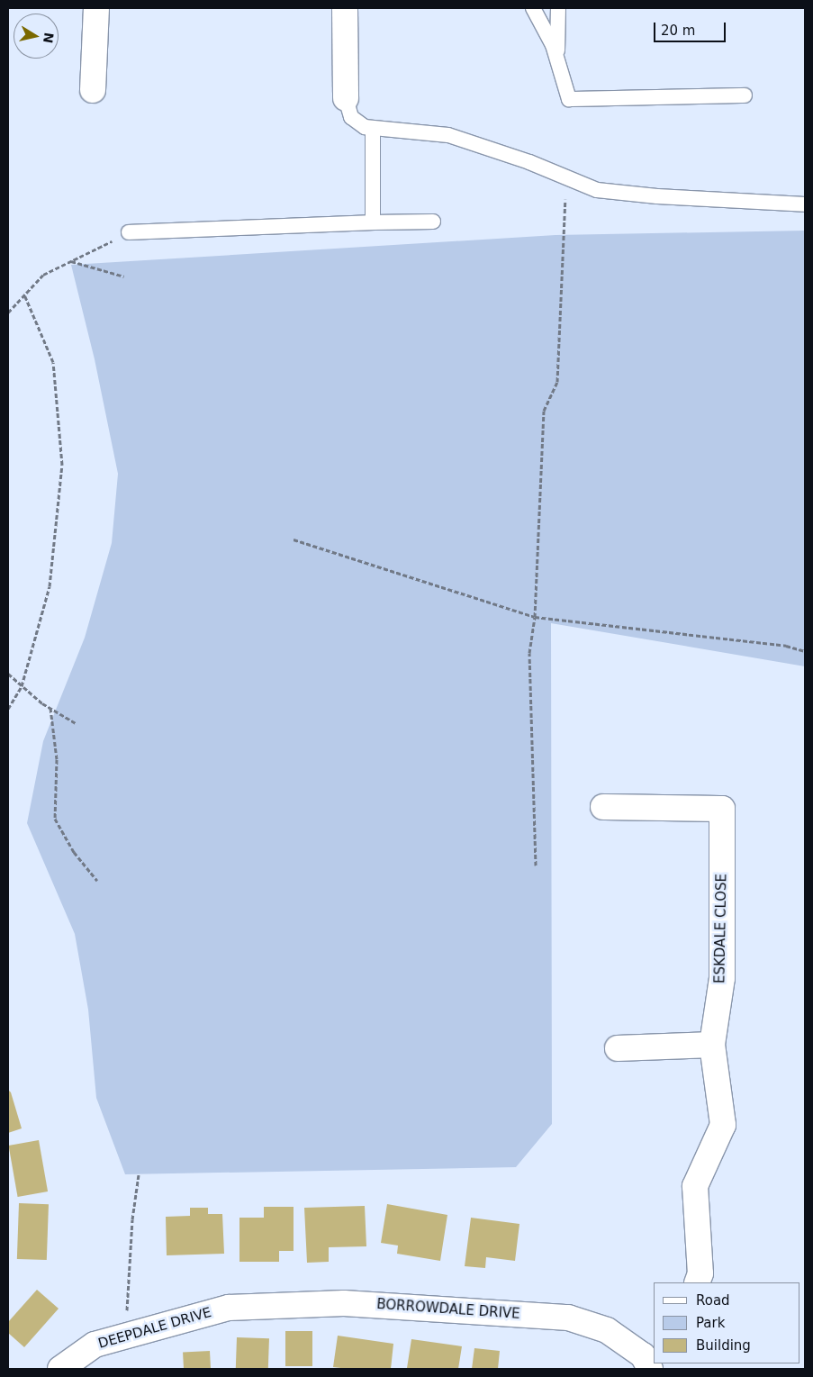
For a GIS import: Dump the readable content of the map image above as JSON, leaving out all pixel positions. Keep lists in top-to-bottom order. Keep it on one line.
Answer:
{"streets":{"street":["ESKDALE CLOSE","BORROWDALE DRIVE","DEEPDALE DRIVE"]},"crossings":[["BORROWDALE DRIVE","DEEPDALE DRIVE"]],"legend":["Road","Park","Building"],"scale_bar":"20 m","north":"right"}
